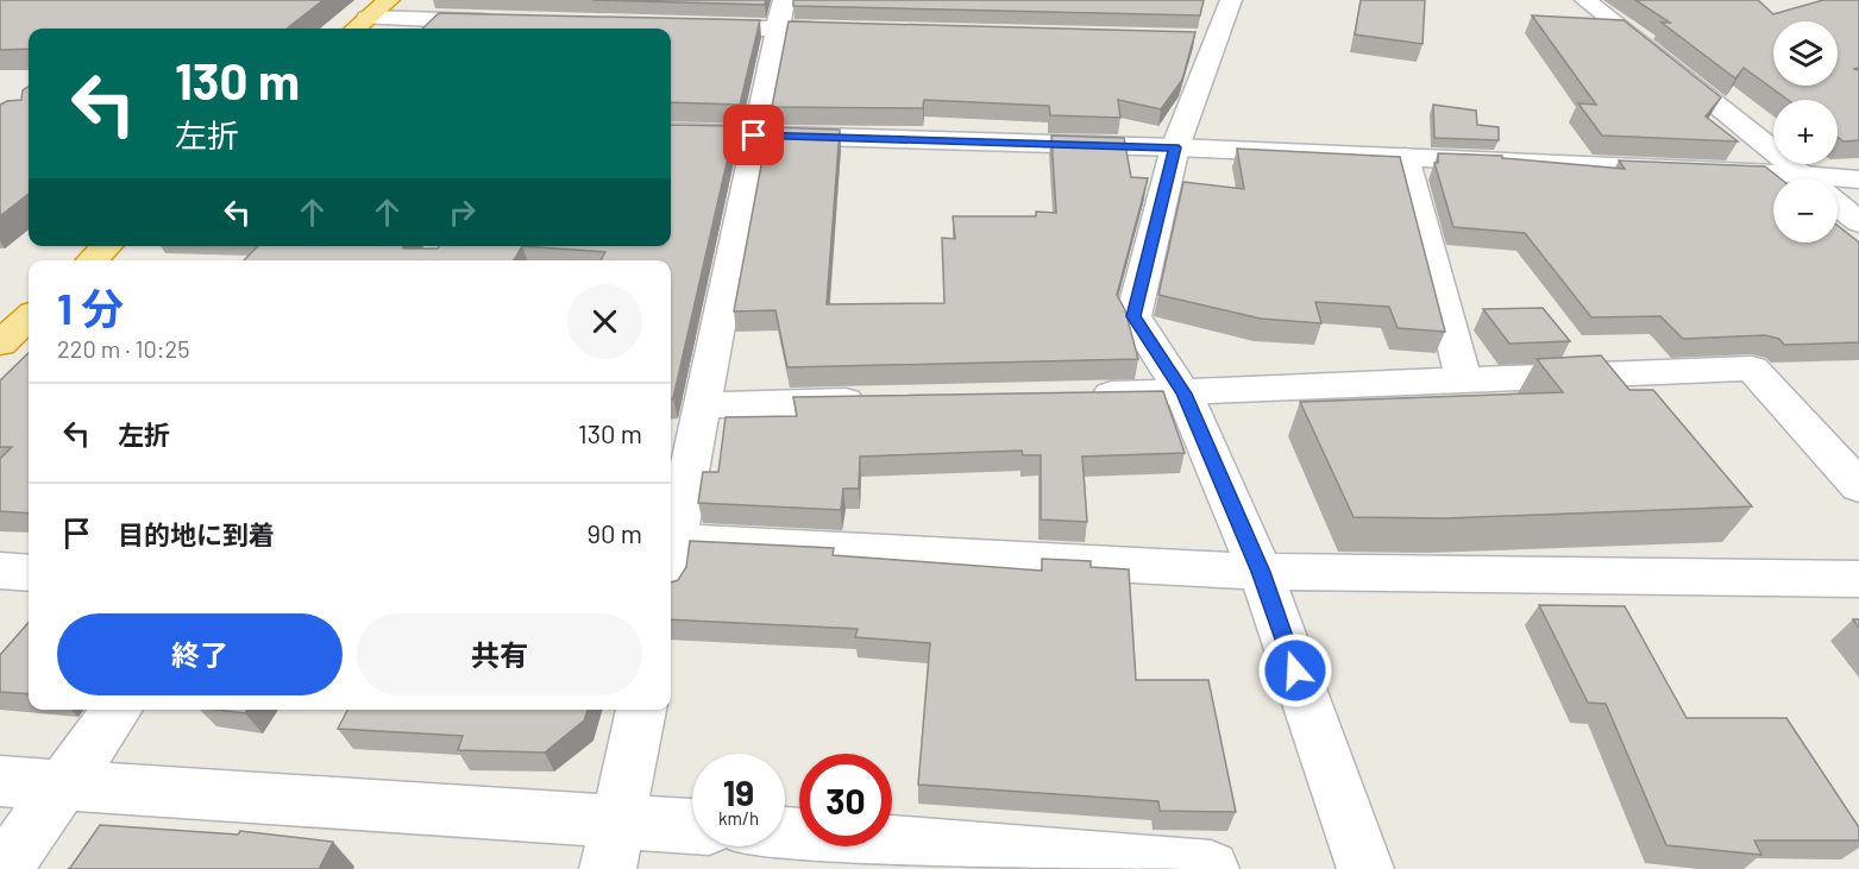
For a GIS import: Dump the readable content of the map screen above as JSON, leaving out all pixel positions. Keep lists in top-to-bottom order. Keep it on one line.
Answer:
{"page":{"map_buttons":["+","−"],"turn":["130 m","左折"],"heading":["1 分","220 m · 10:25"],"list":[{"name":"左折","value":"130 m"},{"name":"目的地に到着","value":"90 m"}],"buttons":["終了","共有"],"speed":"19 km/h","limit":"30"}}
